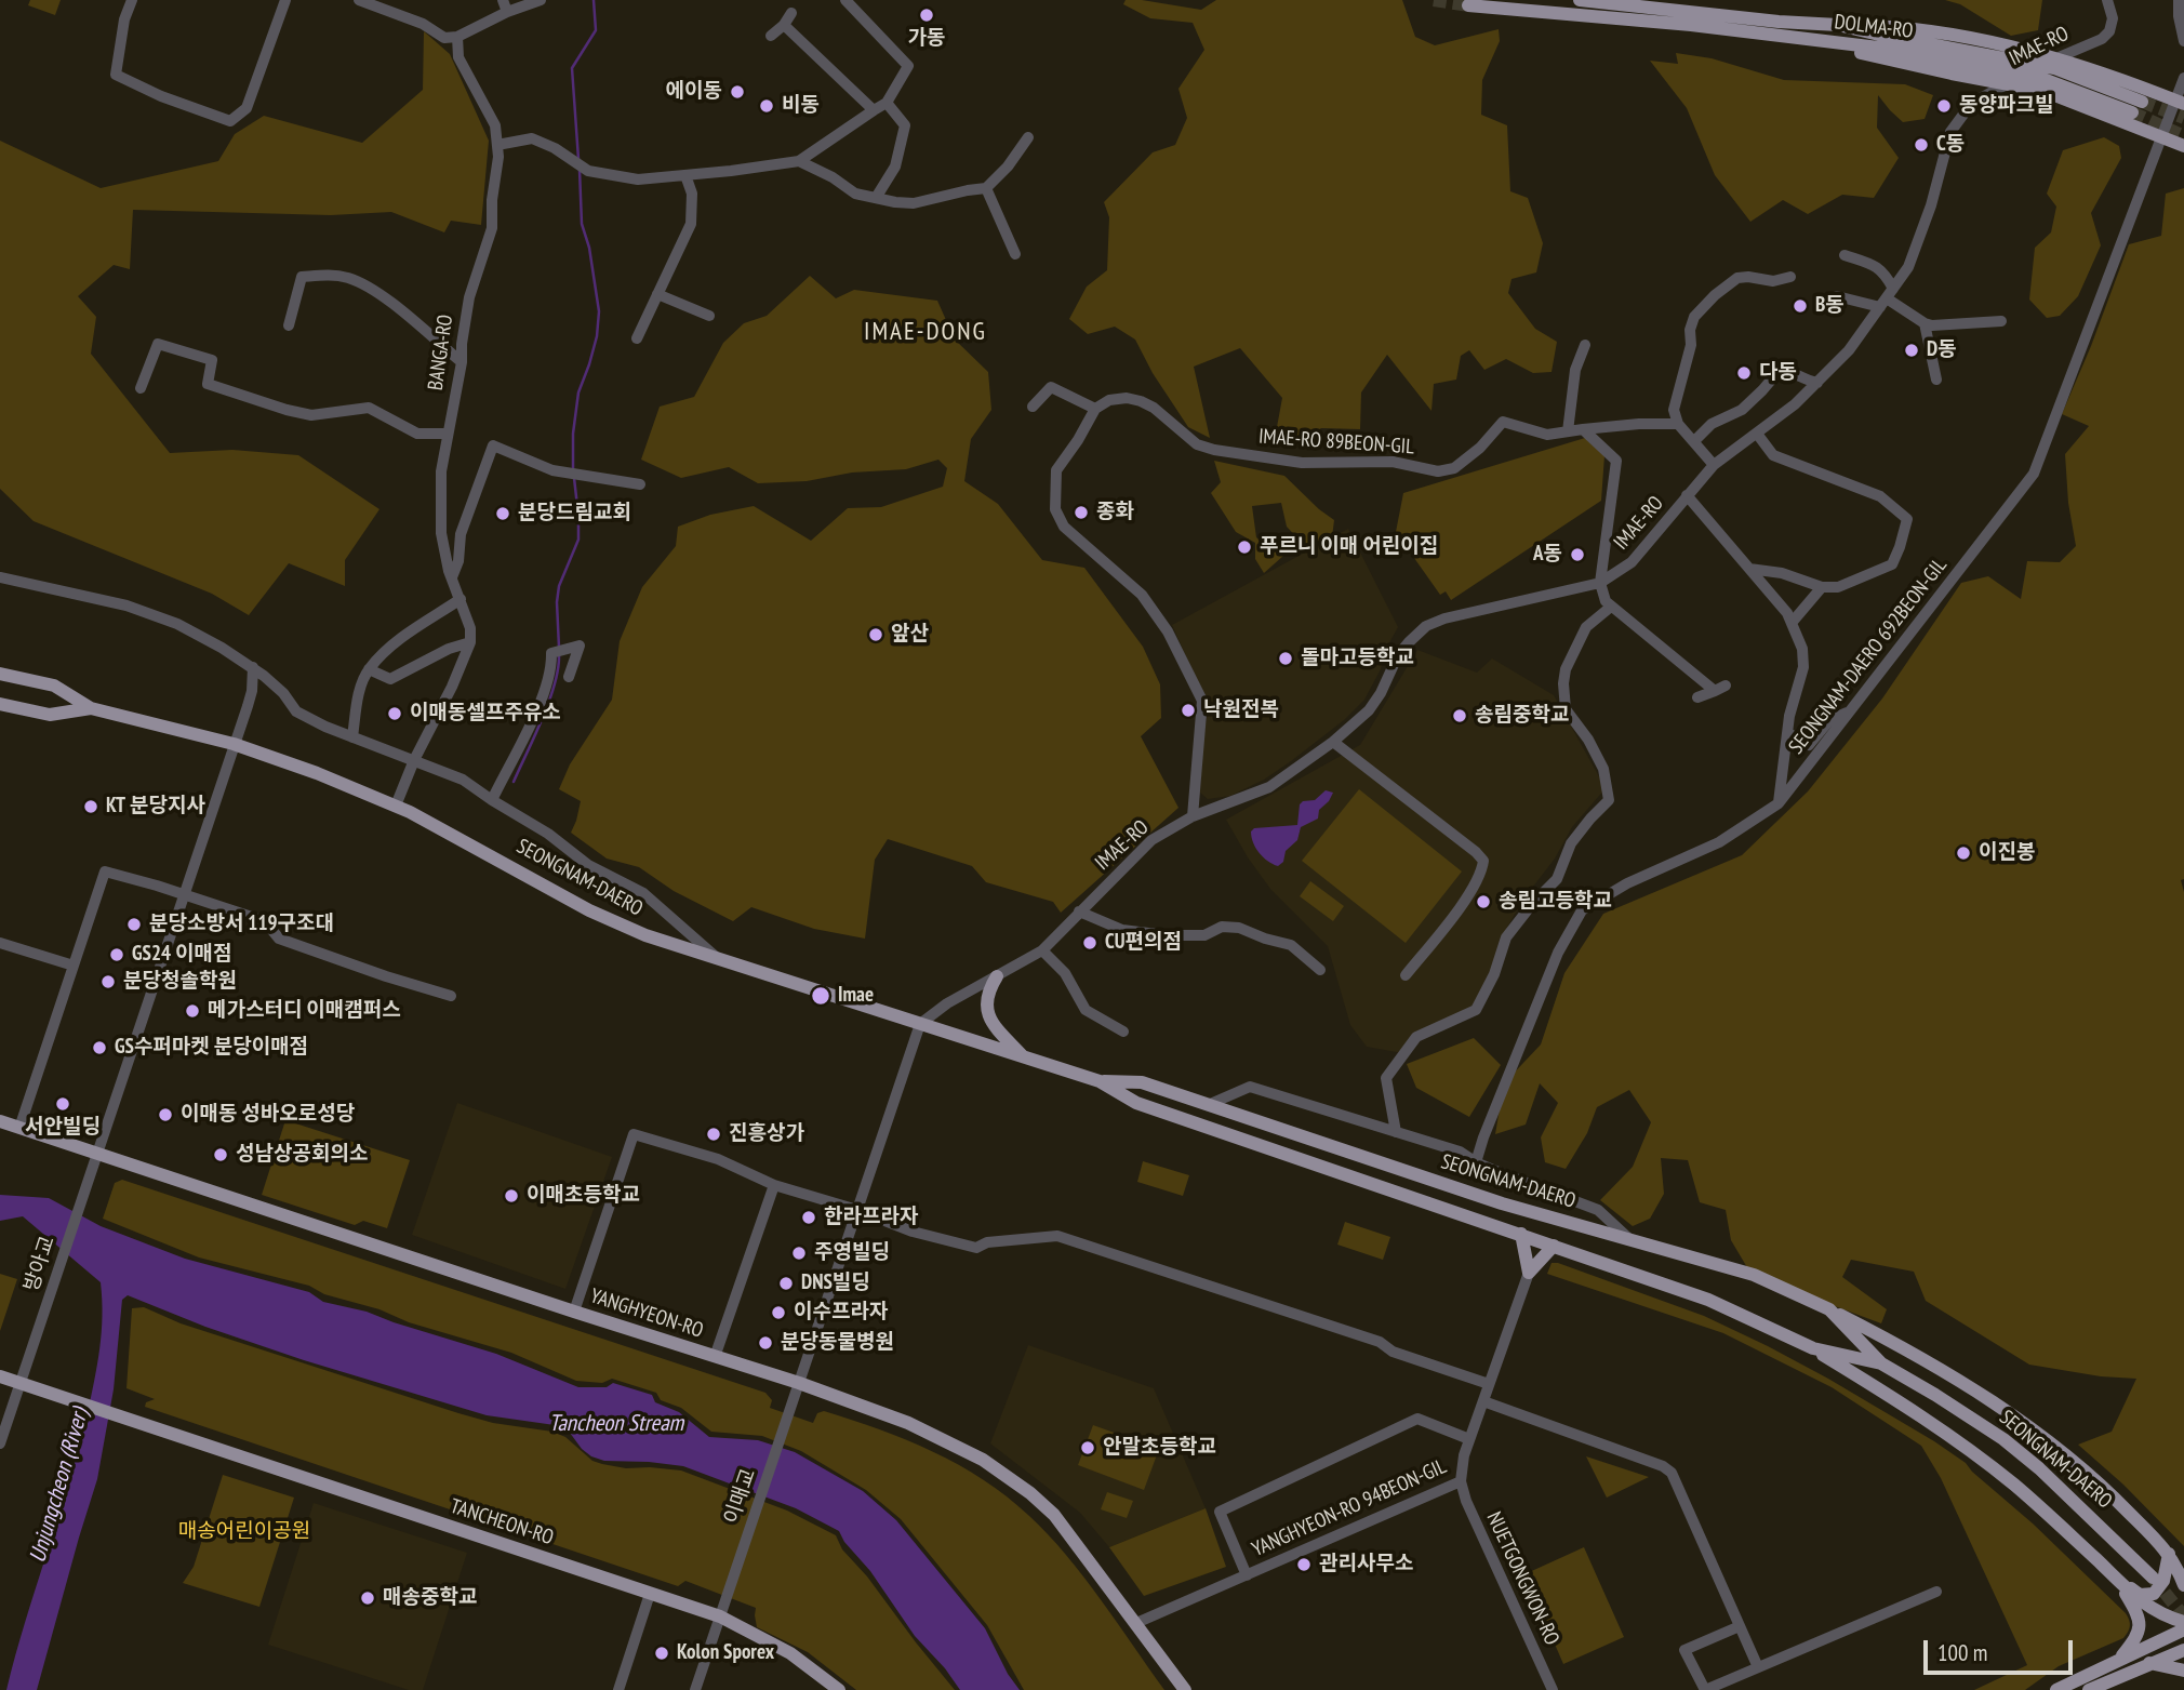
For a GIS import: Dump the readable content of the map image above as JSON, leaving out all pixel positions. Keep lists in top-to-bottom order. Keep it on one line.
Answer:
{"streets":{"main road":["DOLMA-RO","SEONGNAM-DAERO","YANGHYEON-RO","TANCHEON-RO"],"street":["IMAE-RO","BANGA-RO","IMAE-RO 89BEON-GIL","SEONGNAM-DAERO 692BEON-GIL","방아교","이매교","YANGHYEON-RO 94BEON-GIL","NUETGONGWON-RO"]},"crossings":[["IMAE-RO","SEONGNAM-DAERO"],["SEONGNAM-DAERO","방아교"],["방아교","YANGHYEON-RO"],["방아교","TANCHEON-RO"],["YANGHYEON-RO","이매교"],["YANGHYEON-RO","YANGHYEON-RO 94BEON-GIL"],["이매교","TANCHEON-RO"],["YANGHYEON-RO 94BEON-GIL","NUETGONGWON-RO"]],"districts":["IMAE-DONG"],"water":["Tancheon Stream","Unjungcheon (River)"],"parks":["매송어린이공원"],"places":["가동","에이동","비동","동양파크빌","C동","B동","D동","다동","종화","분당드림교회","푸르니 이매 어린이집","A동","앞산","돌마고등학교","낙원전복","이매동셀프주유소","송림중학교","KT 분당지사","이진봉","송림고등학교","분당소방서 119구조대","CU편의점","GS24 이매점","분당청솔학원","Imae","메가스터디 이매캠퍼스","GS수퍼마켓 분당이매점","서안빌딩","이매동 성바오로성당","진흥상가","성남상공회의소","이매초등학교","한라프라자","주영빌딩","DNS빌딩","이수프라자","분당동물병원","안말초등학교","관리사무소","매송중학교","Kolon Sporex"],"scale_bar":"100 m"}
